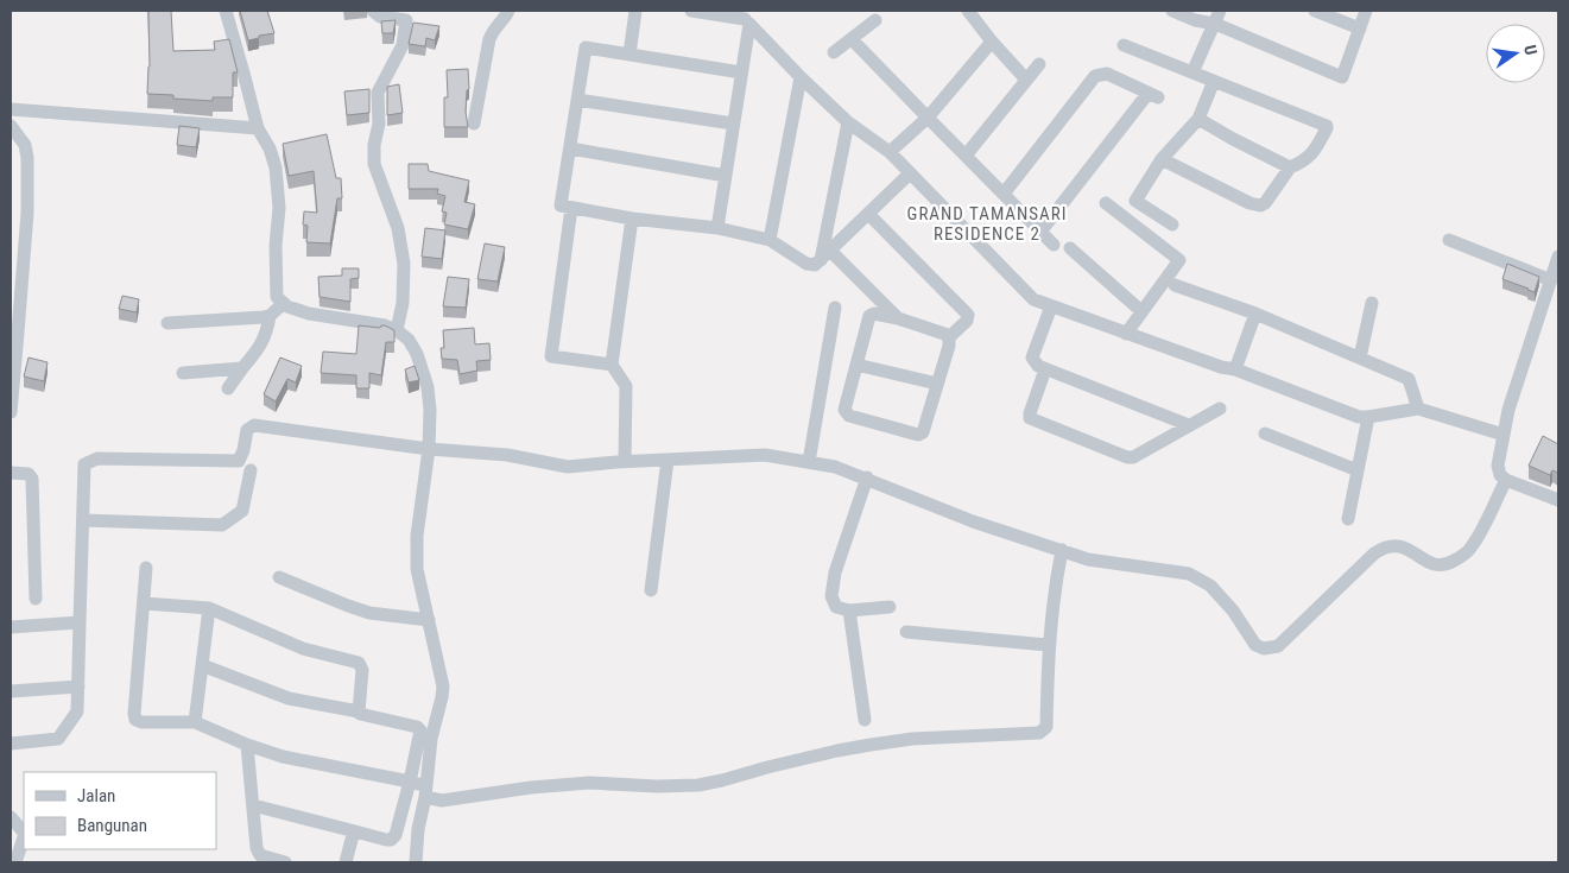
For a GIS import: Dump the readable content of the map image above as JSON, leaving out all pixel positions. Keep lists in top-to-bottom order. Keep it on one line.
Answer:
{"districts":["GRAND TAMANSARI RESIDENCE 2"],"legend":["Jalan","Bangunan"],"north":"right"}
